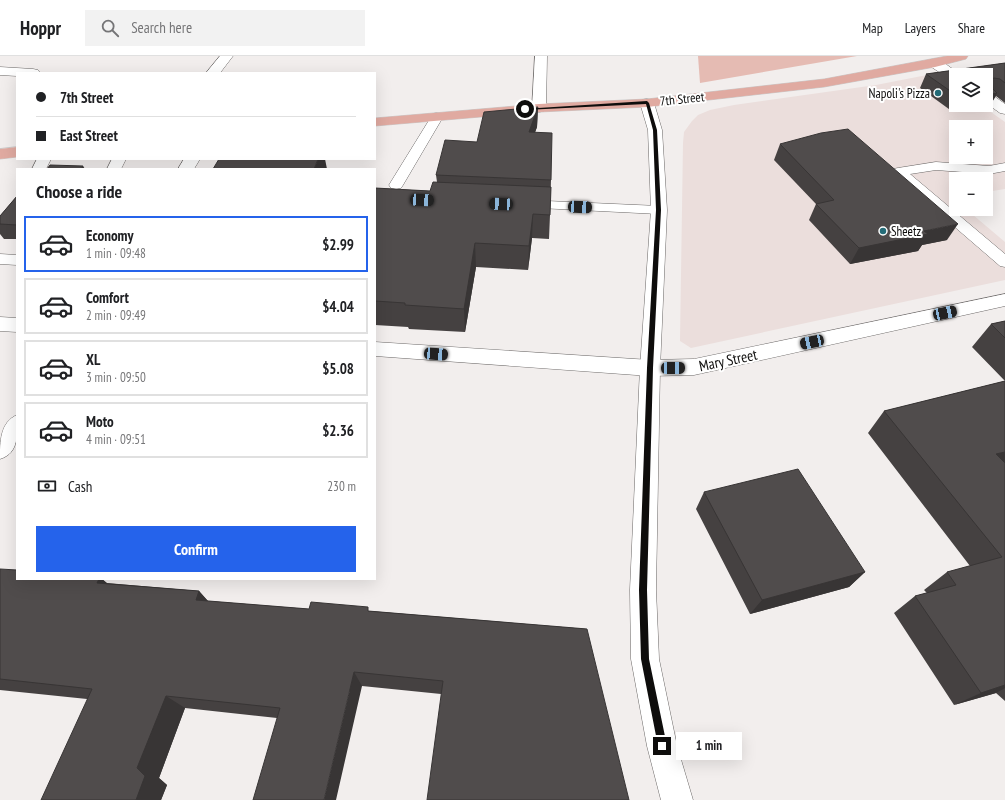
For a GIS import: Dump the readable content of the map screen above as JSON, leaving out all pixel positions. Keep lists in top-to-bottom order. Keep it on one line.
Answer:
{"streets":{"main road":["7th Street"],"street":["Mary Street"]},"places":["Napoli's Pizza","Sheetz"],"page":{"header":"Hoppr","search":"Search here","nav":["Map","Layers","Share"],"map_buttons":["+","−"],"banner":["7th Street","East Street"],"heading":"Choose a ride","list":[{"name":"Economy","note":"1 min · 09:48","value":"$2.99"},{"name":"Comfort","note":"2 min · 09:49","value":"$4.04"},{"name":"XL","note":"3 min · 09:50","value":"$5.08"},{"name":"Moto","note":"4 min · 09:51","value":"$2.36"}],"pay":["Cash","230 m"],"buttons":"Confirm","bubble":"1 min"}}
